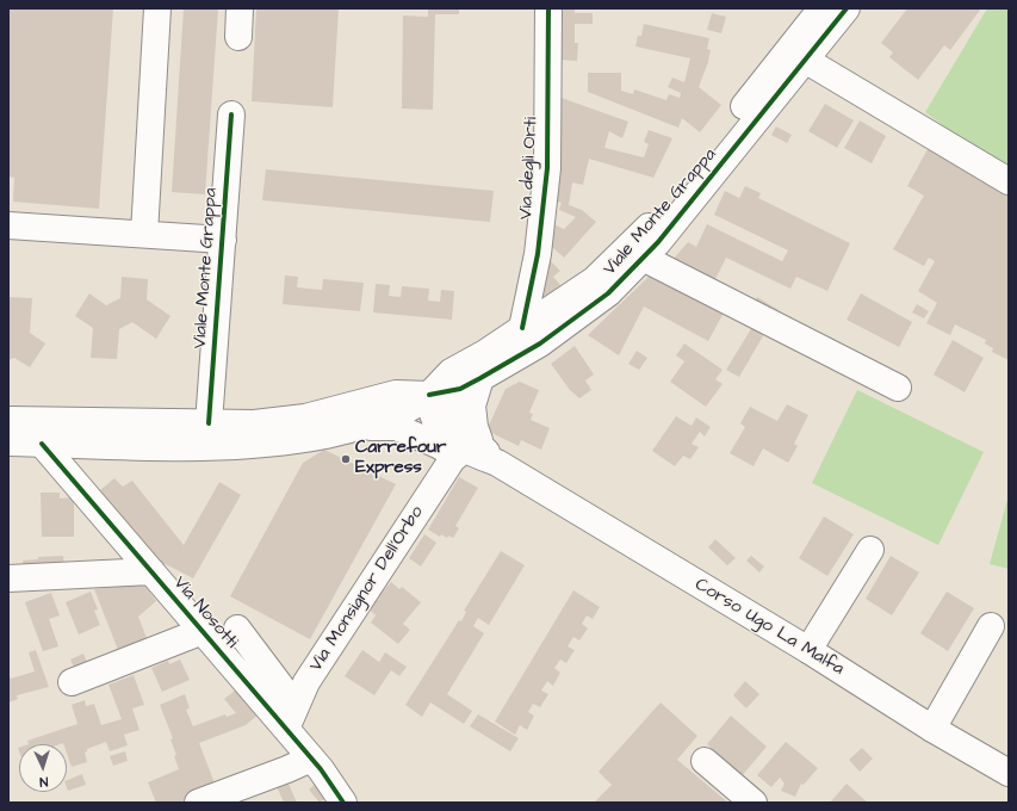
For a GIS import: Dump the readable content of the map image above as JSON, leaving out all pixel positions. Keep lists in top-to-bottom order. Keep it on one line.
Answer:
{"streets":{"street":["Via degli Orti","Viale Monte Grappa","Via Monsignor Dell'Orbo","Via Nosotti","Corso Ugo La Malfa"]},"crossings":[["Via degli Orti","Viale Monte Grappa"],["Viale Monte Grappa","Corso Ugo La Malfa"],["Via Monsignor Dell'Orbo","Via Nosotti"],["Via Monsignor Dell'Orbo","Corso Ugo La Malfa"]],"places":["Carrefour Express"],"north":"bottom"}
